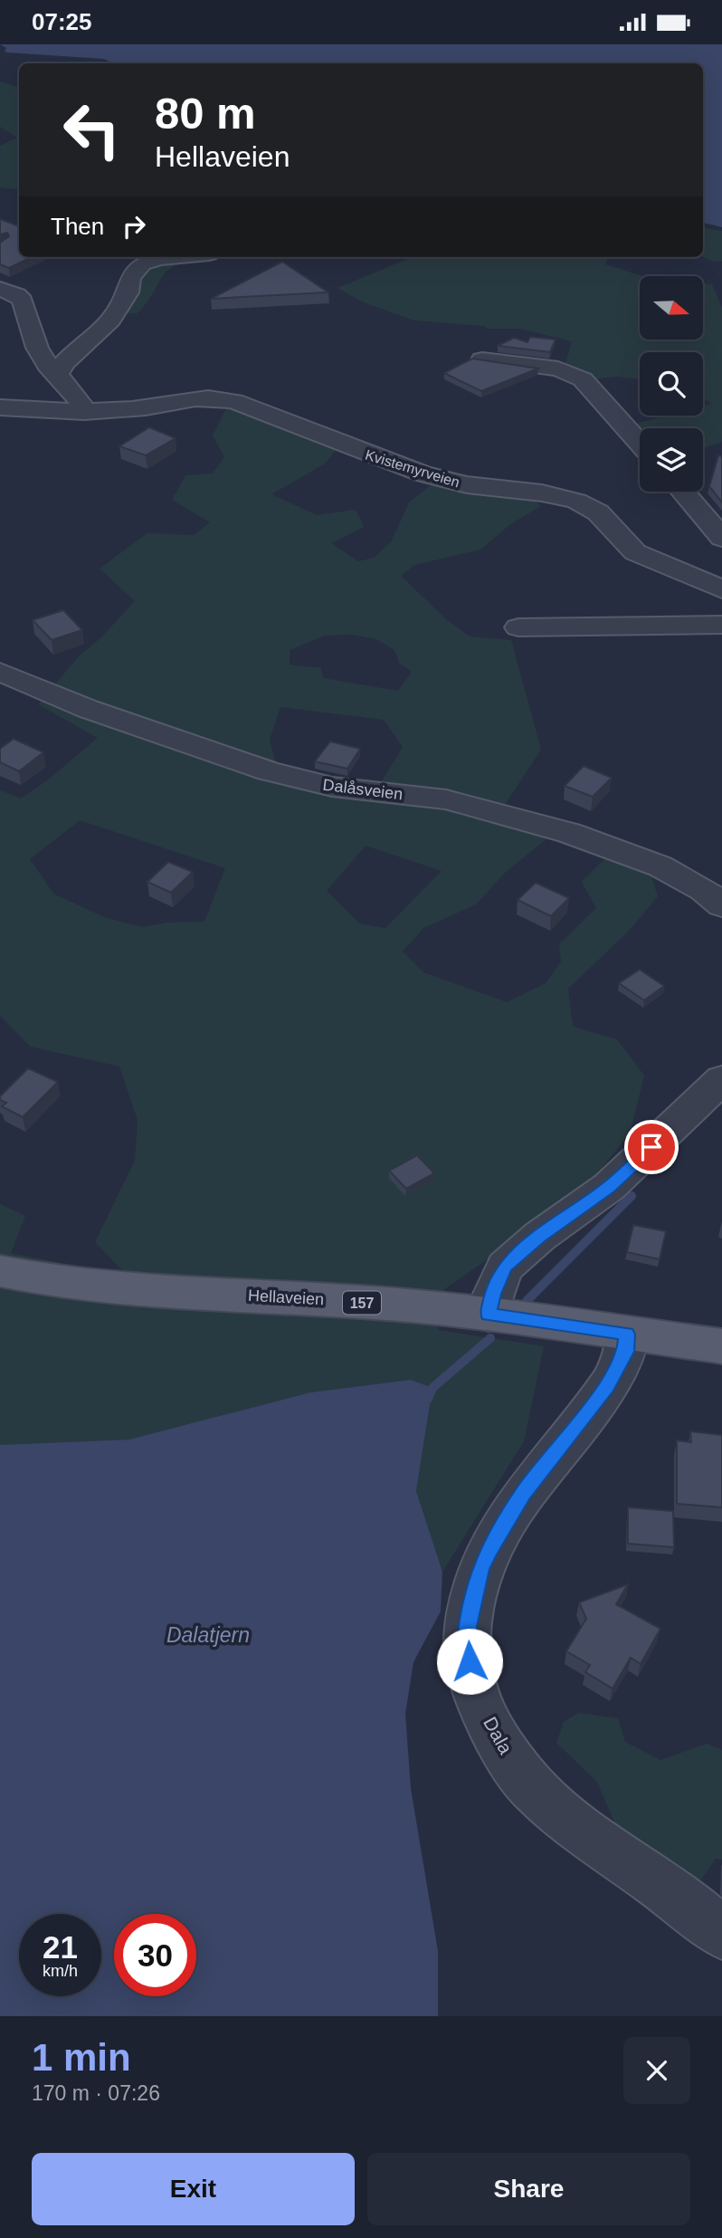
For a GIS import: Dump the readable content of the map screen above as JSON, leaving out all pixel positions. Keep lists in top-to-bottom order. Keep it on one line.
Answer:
{"streets":{"main road":["Hellaveien","157"],"street":["Kvistemyrveien","Dalåsveien","Dala"]},"crossings":[["Hellaveien","Dala"]],"water":["Dalatjern"],"north":"right","page":{"status":"07:25","turn":["80 m","Hellaveien"],"then":"Then","speed":"21 km/h","limit":"30","heading":["1 min","170 m · 07:26"],"buttons":["Exit","Share"]}}
